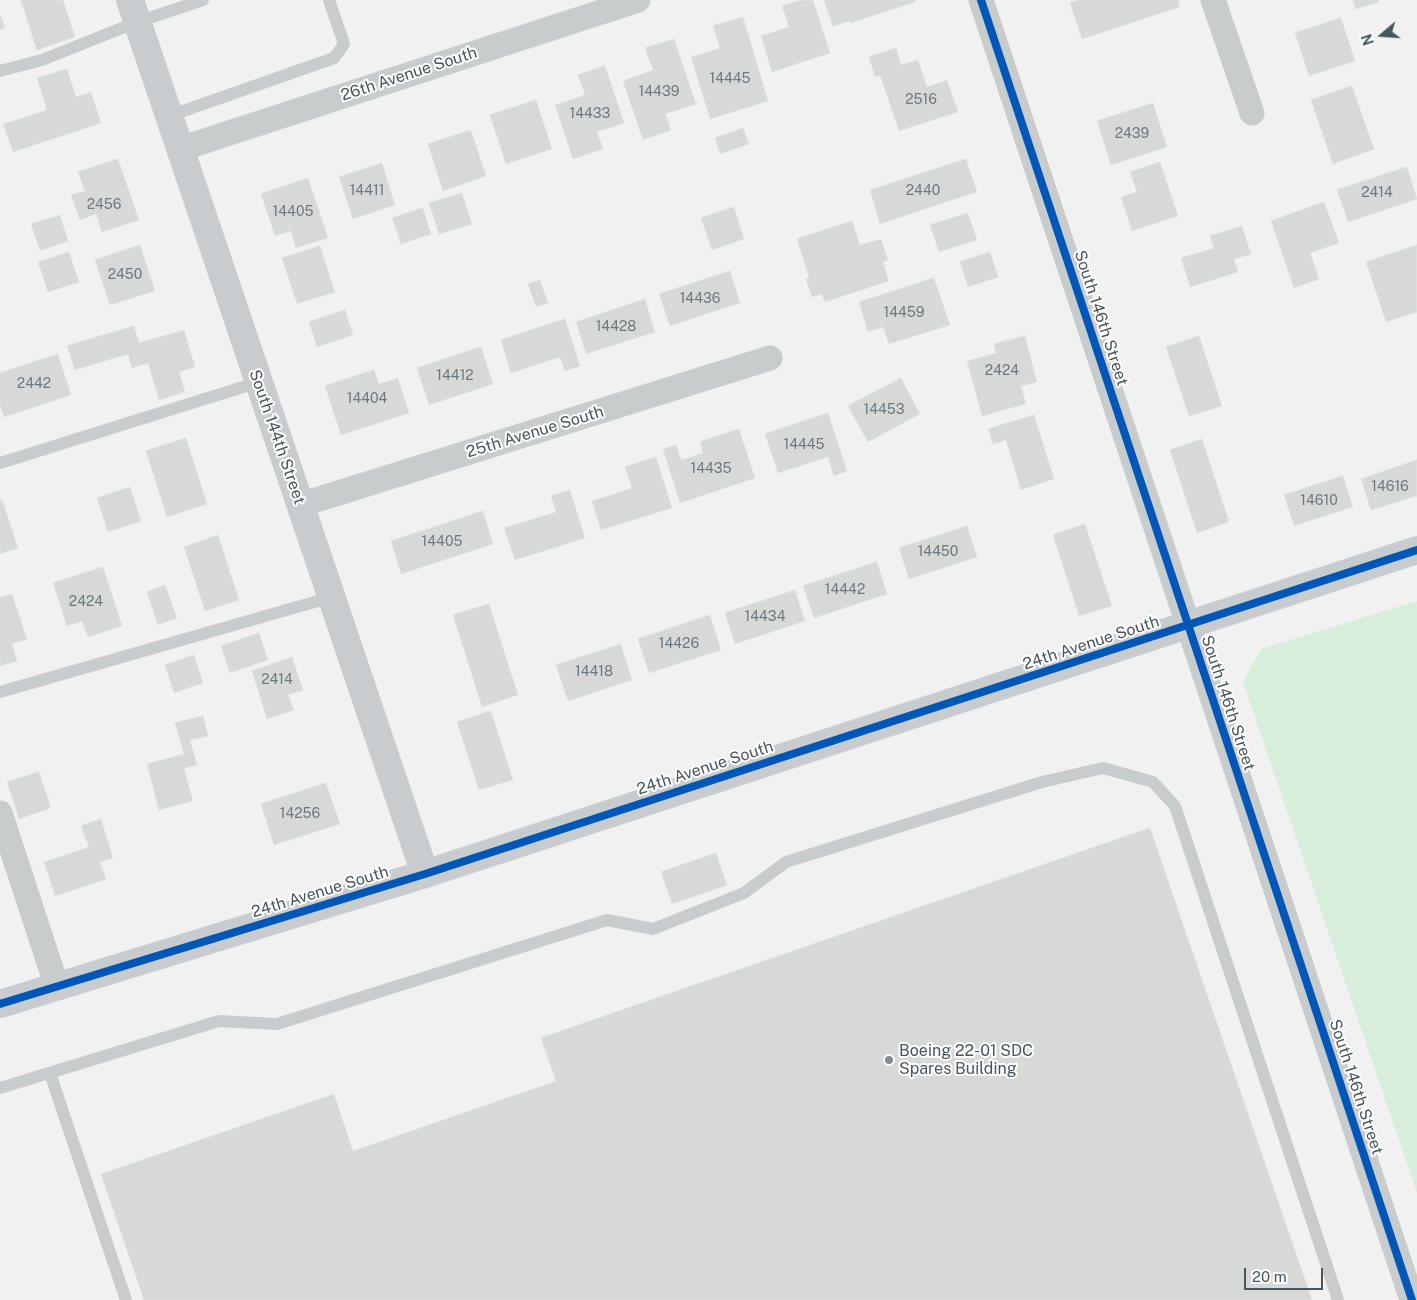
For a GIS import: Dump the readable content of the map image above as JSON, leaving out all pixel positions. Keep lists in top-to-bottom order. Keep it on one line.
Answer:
{"streets":{"street":["26th Avenue South","South 146th Street","25th Avenue South","South 144th Street","24th Avenue South"]},"crossings":[["26th Avenue South","South 144th Street"],["South 146th Street","24th Avenue South"],["25th Avenue South","South 144th Street"],["South 144th Street","24th Avenue South"]],"places":["Boeing 22-01 SDC Spares Building"],"house_numbers":["14445","14439","2516","14433","2439","14411","2440","2414","2456","14405","2450","14436","14459","14428","2424","14412","2442","14404","14453","14445","14435","14616","14610","14405","14450","14442","2424","14434","14426","14418","2414","14256"],"scale_bar":"20 m","north":"left"}
